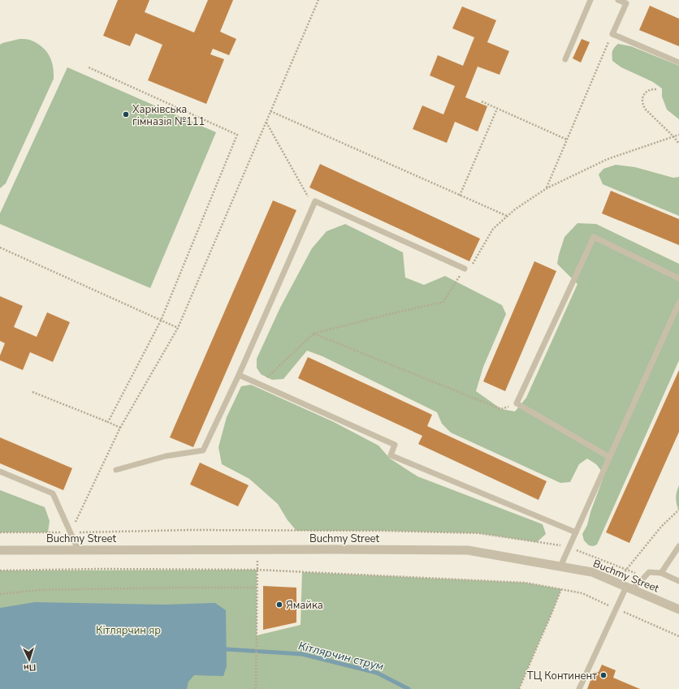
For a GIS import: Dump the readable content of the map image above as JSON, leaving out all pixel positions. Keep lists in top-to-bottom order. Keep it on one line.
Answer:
{"streets":{"street":["Buchmy Street"]},"water":["Кітлярчин струм"],"parks":["Кітлярчин яр"],"places":["Харківська гімназія №111","Ямайка","ТЦ Континент"],"north":"bottom"}
